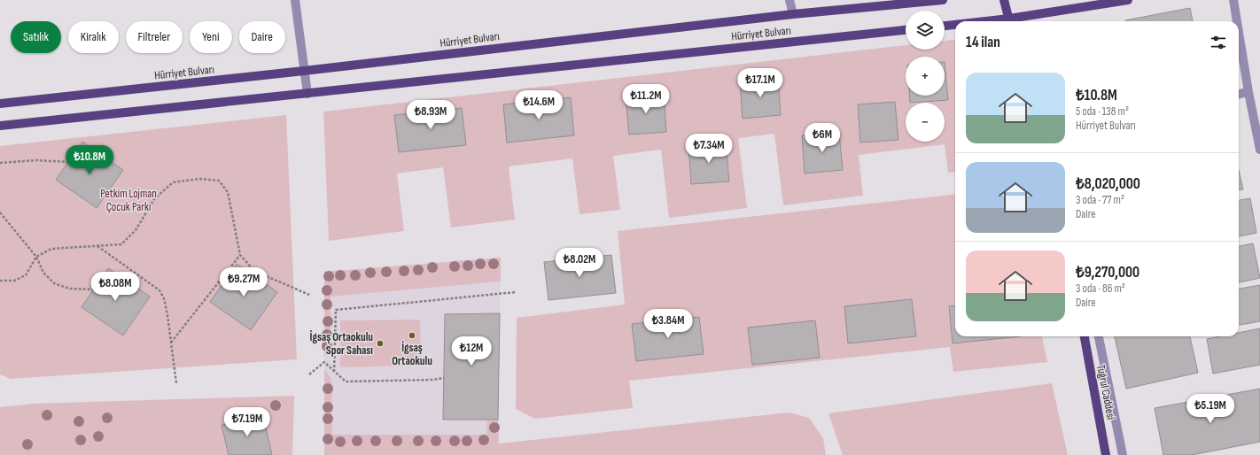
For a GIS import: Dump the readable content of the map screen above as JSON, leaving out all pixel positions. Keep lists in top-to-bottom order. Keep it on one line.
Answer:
{"streets":{"main road":["Hürriyet Bulvarı","Tuğrul Caddesi"]},"parks":["Petkim Lojman Çocuk Parkı"],"places":["İgsaş Ortaokulu","İgsaş Ortaokulu Spor Sahası"],"page":{"map_buttons":["+","−"],"chip":["Satılık","Kiralık","Filtreler","Yeni","Daire"],"heading":"14 ilan","list":[{"name":"₺10.8M","note":"5 oda · 138 m² · Hürriyet Bulvarı"},{"name":"₺8,020,000","note":"3 oda · 77 m² · Daire"},{"name":"₺9,270,000","note":"3 oda · 86 m² · Daire"}],"price":["₺17.1M","₺11.2M","₺14.6M","₺8.93M","₺6M","₺7.34M","₺10.8M","₺8.02M","₺9.27M","₺8.08M","₺3.84M","₺12M","₺5.19M","₺7.19M"]}}
